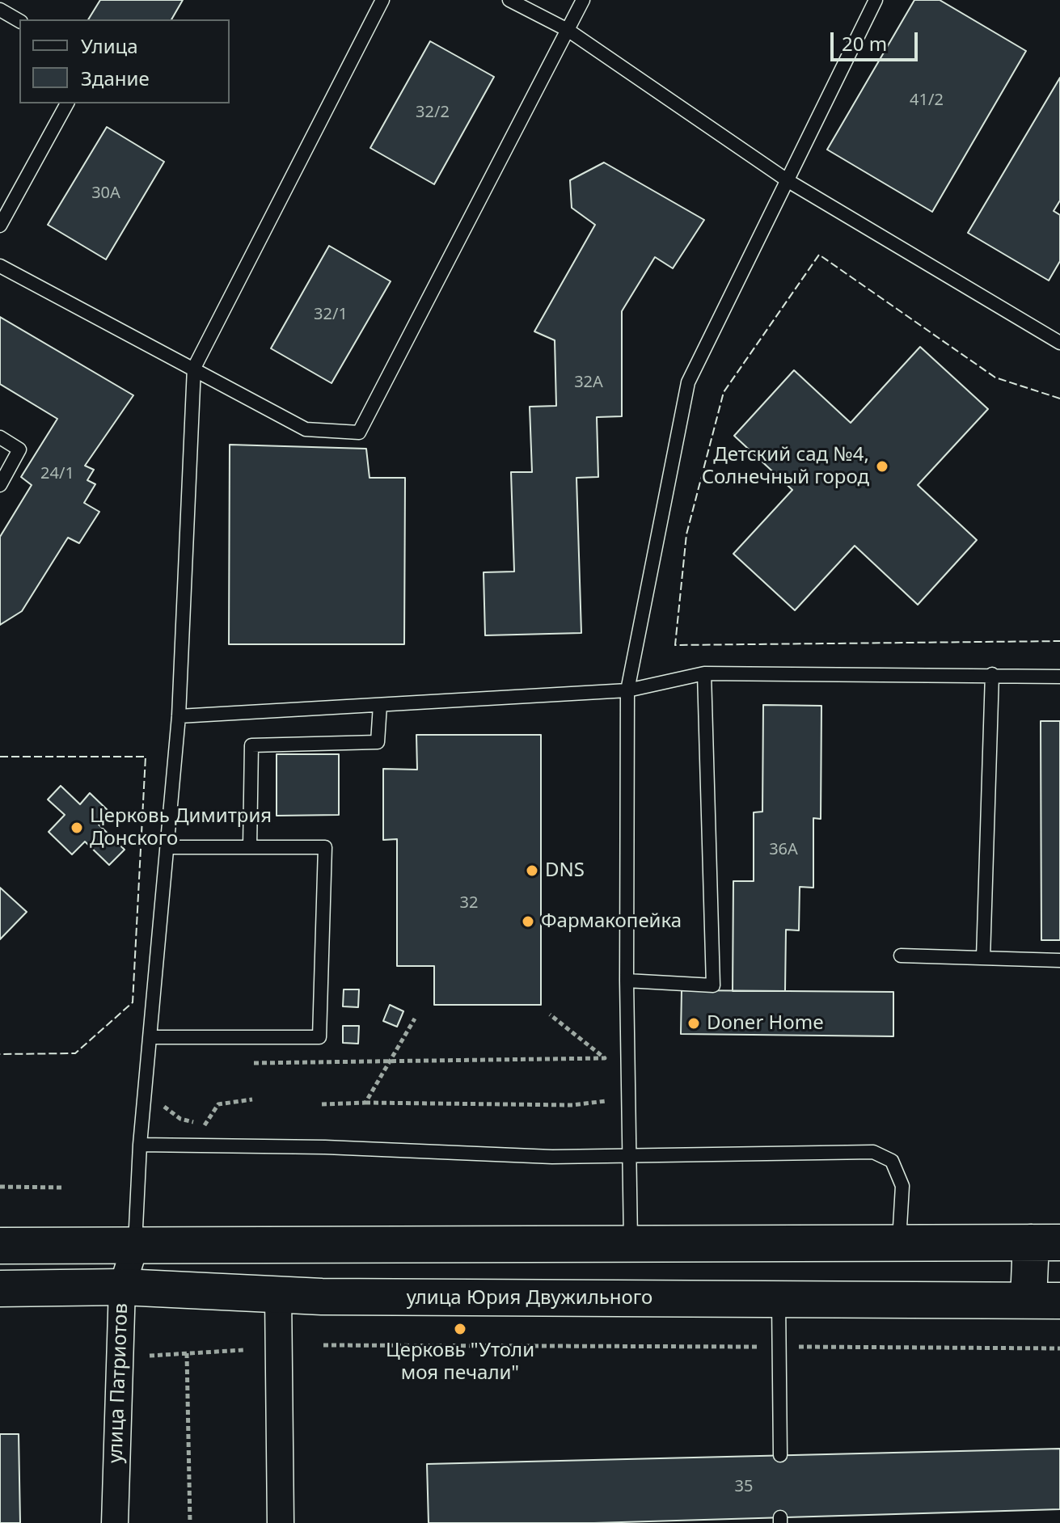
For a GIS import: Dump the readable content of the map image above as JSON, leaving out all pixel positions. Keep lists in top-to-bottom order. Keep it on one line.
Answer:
{"streets":{"street":["улица Юрия Двужильного","улица Патриотов"]},"crossings":[["улица Юрия Двужильного","улица Патриотов"]],"places":["Детский сад №4, Солнечный город","Церковь Димитрия Донского","DNS","Фармакопейка","Doner Home","Церковь \"Утоли моя печали\""],"house_numbers":["41/2","32/2","30А","32/1","32А","24/1","36А","32","35"],"legend":["Улица","Здание"],"scale_bar":"20 m"}
